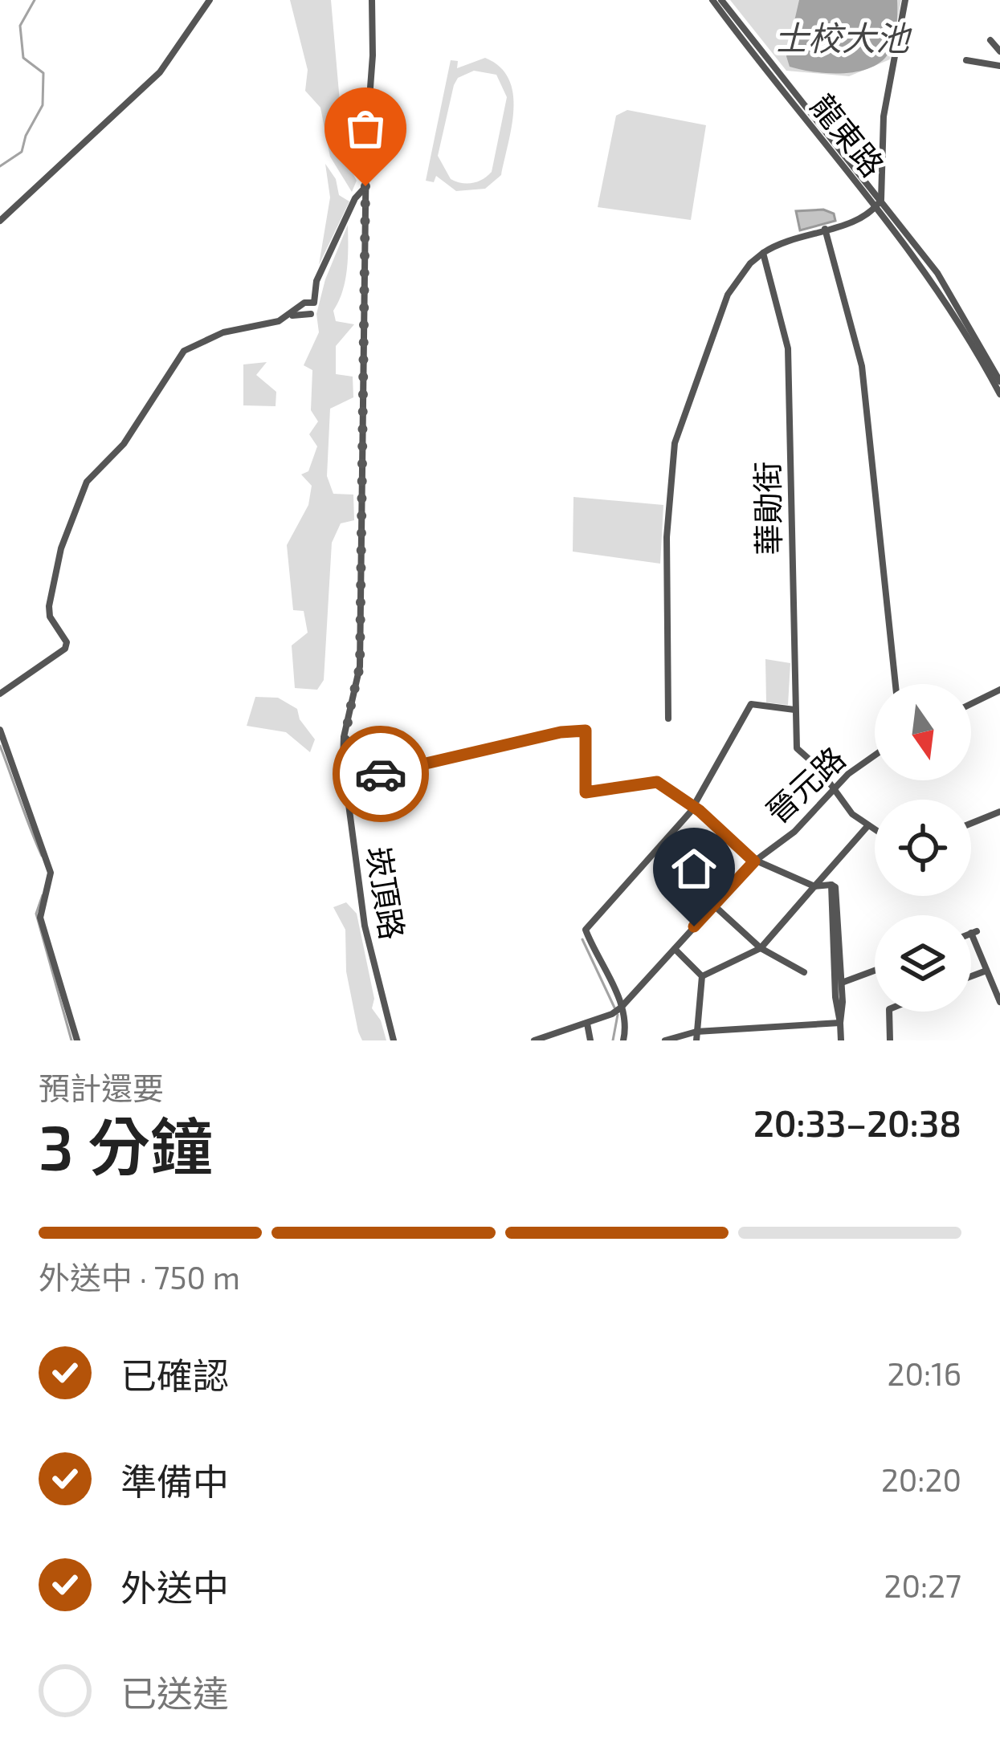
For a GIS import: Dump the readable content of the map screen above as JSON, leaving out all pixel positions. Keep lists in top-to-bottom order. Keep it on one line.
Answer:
{"streets":{"street":["龍東路","華勛街","晉元路","崁頂路"]},"crossings":[["華勛街","晉元路"]],"water":["士校大池"],"north":"bottom","page":{"heading":["3 分鐘","預計還要","20:33–20:38"],"bar":"外送中 · 750 m","list":[["已確認","20:16"],["準備中","20:20"],["外送中","20:27"],"已送達"]}}
